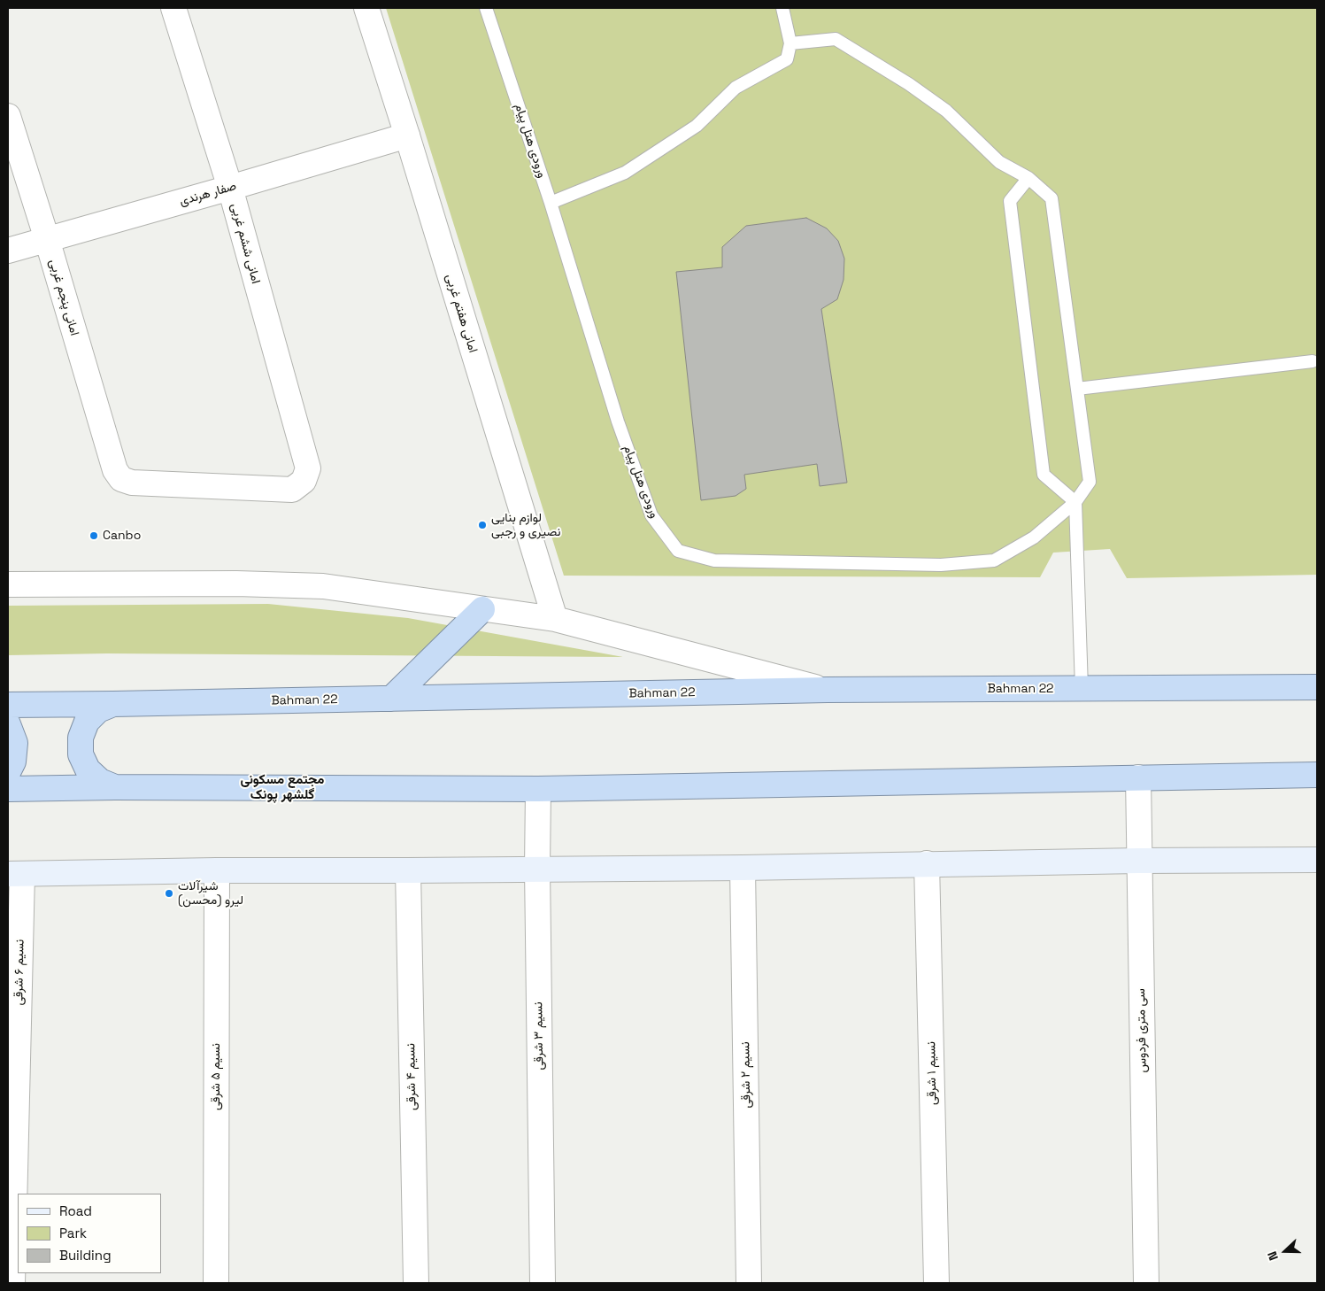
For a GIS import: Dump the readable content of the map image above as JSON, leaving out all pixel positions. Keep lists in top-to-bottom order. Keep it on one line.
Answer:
{"streets":{"highway":["Bahman 22"],"street":["صفار هرندی","امانی ششم غربی","امانی پنجم غربی","امانی هفتم غربی","نسیم ۶ شرقی","سی متری فردوس","نسیم ۳ شرقی","نسیم ۱ شرقی","نسیم ۲ شرقی","نسیم ۵ شرقی","نسیم ۴ شرقی"],"lane":["ورودی هتل پیام"]},"crossings":[["صفار هرندی","امانی ششم غربی"],["صفار هرندی","امانی پنجم غربی"],["صفار هرندی","امانی هفتم غربی"],["امانی ششم غربی","امانی پنجم غربی"]],"districts":["مجتمع مسکونی گلشهر پونک"],"places":["لوازم بنایی نصیری و رجبی","Canbo","شیرآلات لیرو (محسن)"],"legend":["Road","Park","Building"],"north":"left"}
